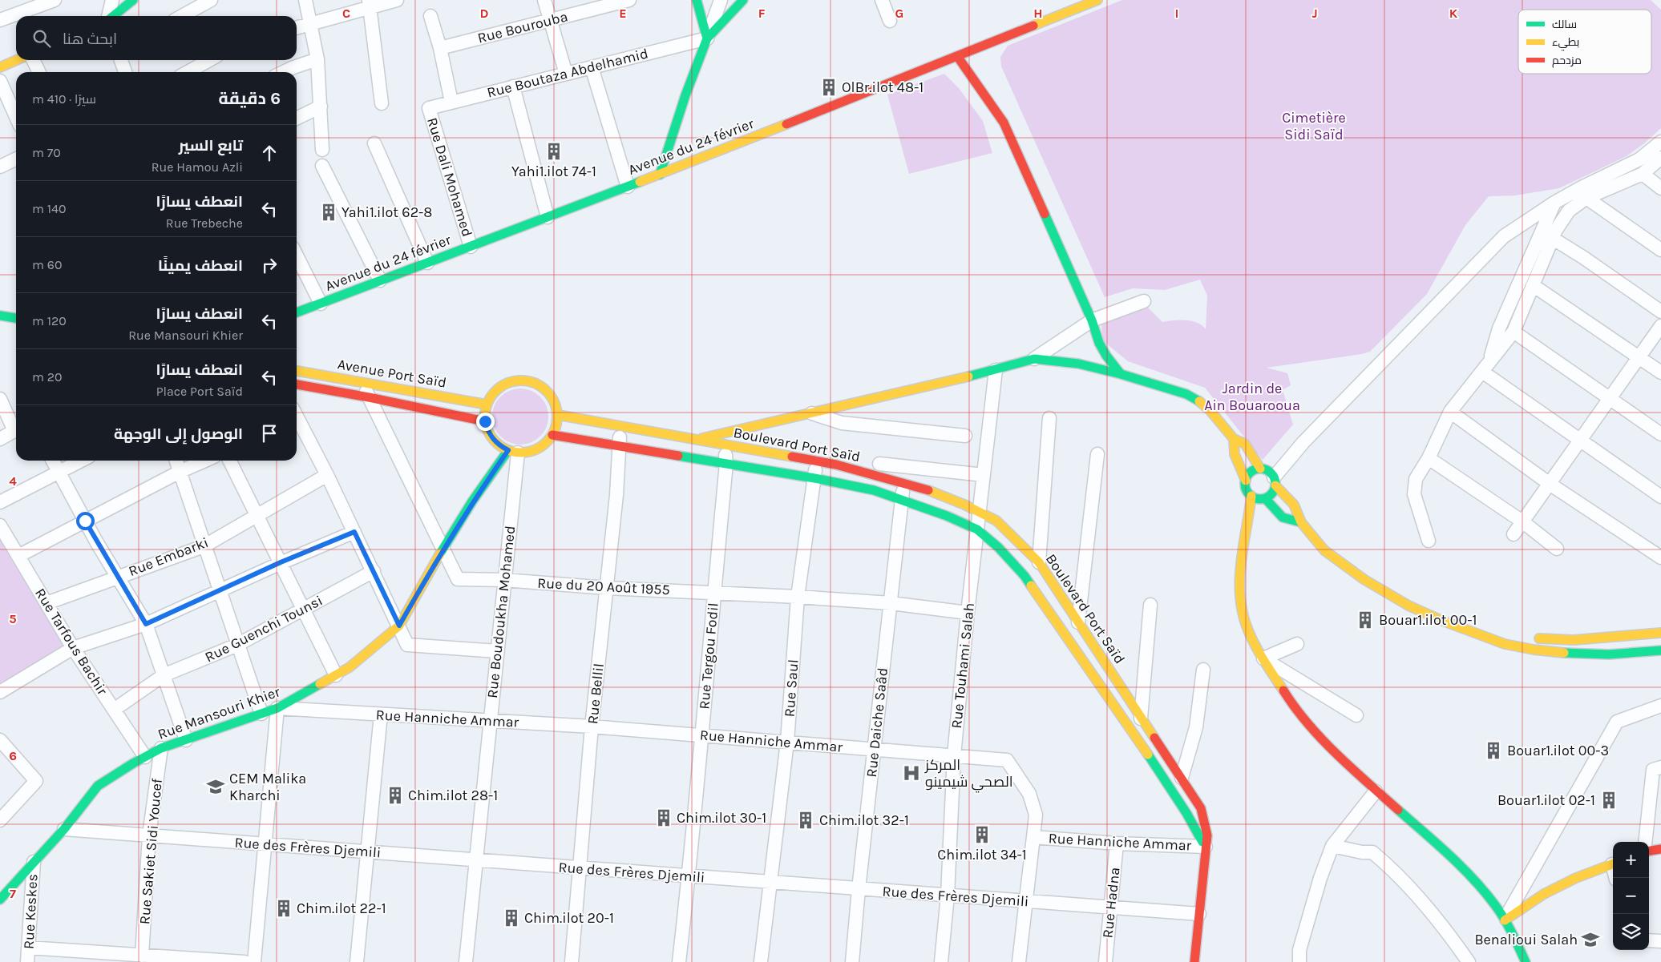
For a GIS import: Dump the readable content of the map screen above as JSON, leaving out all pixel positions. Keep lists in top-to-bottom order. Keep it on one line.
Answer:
{"streets":{"main road":["Avenue du 24 février","Avenue Port Saïd","Boulevard Port Saïd","Rue Mansouri Khier"],"street":["Rue Bourouba","Rue Boutaza Abdelhamid","Rue Dali Mohamed","Rue Embarki","Rue du 20 Août 1955","Rue Boudoukha Mohamed","Rue Guenchi Tounsi","Rue Tarfous Bachir","Rue Tergou Fodil","Rue Touhami Salah","Rue Saul","Rue Bellil","Rue Hanniche Ammar","Rue Daiche Saâd","Rue des Frères Djemili","Rue Sakiet Sidi Youcef","Rue Hadna","Rue Keskes"]},"crossings":[["Rue Boutaza Abdelhamid","Rue Dali Mohamed"],["Avenue du 24 février","Rue Dali Mohamed"],["Avenue Port Saïd","Boulevard Port Saïd"],["Avenue Port Saïd","Rue du 20 Août 1955"],["Avenue Port Saïd","Rue Boudoukha Mohamed"],["Avenue Port Saïd","Rue Mansouri Khier"],["Boulevard Port Saïd","Rue Boudoukha Mohamed"],["Boulevard Port Saïd","Rue Tergou Fodil"],["Boulevard Port Saïd","Rue Touhami Salah"],["Boulevard Port Saïd","Rue Saul"],["Boulevard Port Saïd","Rue Bellil"],["Boulevard Port Saïd","Rue Mansouri Khier"],["Boulevard Port Saïd","Rue Hanniche Ammar"],["Boulevard Port Saïd","Rue Daiche Saâd"],["Boulevard Port Saïd","Rue des Frères Djemili"],["Rue Embarki","Rue Tarfous Bachir"],["Rue du 20 Août 1955","Rue Boudoukha Mohamed"],["Rue du 20 Août 1955","Rue Tergou Fodil"],["Rue du 20 Août 1955","Rue Touhami Salah"],["Rue du 20 Août 1955","Rue Saul"],["Rue du 20 Août 1955","Rue Bellil"],["Rue du 20 Août 1955","Rue Mansouri Khier"],["Rue du 20 Août 1955","Rue Daiche Saâd"],["Rue Boudoukha Mohamed","Rue Mansouri Khier"],["Rue Boudoukha Mohamed","Rue Hanniche Ammar"],["Rue Boudoukha Mohamed","Rue des Frères Djemili"],["Rue Guenchi Tounsi","Rue Tarfous Bachir"],["Rue Tarfous Bachir","Rue Mansouri Khier"],["Rue Tergou Fodil","Rue Hanniche Ammar"],["Rue Tergou Fodil","Rue des Frères Djemili"],["Rue Touhami Salah","Rue Hanniche Ammar"],["Rue Touhami Salah","Rue des Frères Djemili"],["Rue Saul","Rue Hanniche Ammar"],["Rue Saul","Rue des Frères Djemili"],["Rue Bellil","Rue Hanniche Ammar"],["Rue Bellil","Rue des Frères Djemili"],["Rue Mansouri Khier","Rue Hanniche Ammar"],["Rue Mansouri Khier","Rue des Frères Djemili"],["Rue Mansouri Khier","Rue Sakiet Sidi Youcef"],["Rue Mansouri Khier","Rue Keskes"],["Rue Hanniche Ammar","Rue Daiche Saâd"],["Rue Hanniche Ammar","Rue Hadna"],["Rue Daiche Saâd","Rue des Frères Djemili"],["Rue des Frères Djemili","Rue Sakiet Sidi Youcef"],["Rue des Frères Djemili","Rue Hadna"]],"parks":["Cimetière Sidi Saïd","Jardin de Ain Bouarooua"],"places":{"building":["OlBr.ilot 48-1","Yahi1.ilot 74-1","Yahi1.ilot 62-8","Bouar1.ilot 00-1","Bouar1.ilot 00-3","Chim.ilot 28-1","Bouar1.ilot 02-1","Chim.ilot 30-1","Chim.ilot 32-1","Chim.ilot 34-1","Chim.ilot 22-1","Chim.ilot 20-1"],"hospital":["المركز الصحي شيمينو"],"school or university":["CEM Malika Kharchi","Benalioui Salah"]},"legend":["سالك","بطيء","مزدحم"],"page":{"search":"ابحث هنا","heading":["6 دقيقة","سيرًا · 410 m"],"list":[["تابع السير","Rue Hamou Azli","70 m"],["انعطف يسارًا","Rue Trebeche","140 m"],["انعطف يمينًا","60 m"],["انعطف يسارًا","Rue Mansouri Khier","120 m"],["انعطف يسارًا","Place Port Saïd","20 m"],"الوصول إلى الوجهة"],"map_buttons":["+","−"]},"grid":{"columns":["C","D","E","F","G","H","I","J","K"],"rows":["4","5","6","7"]}}
